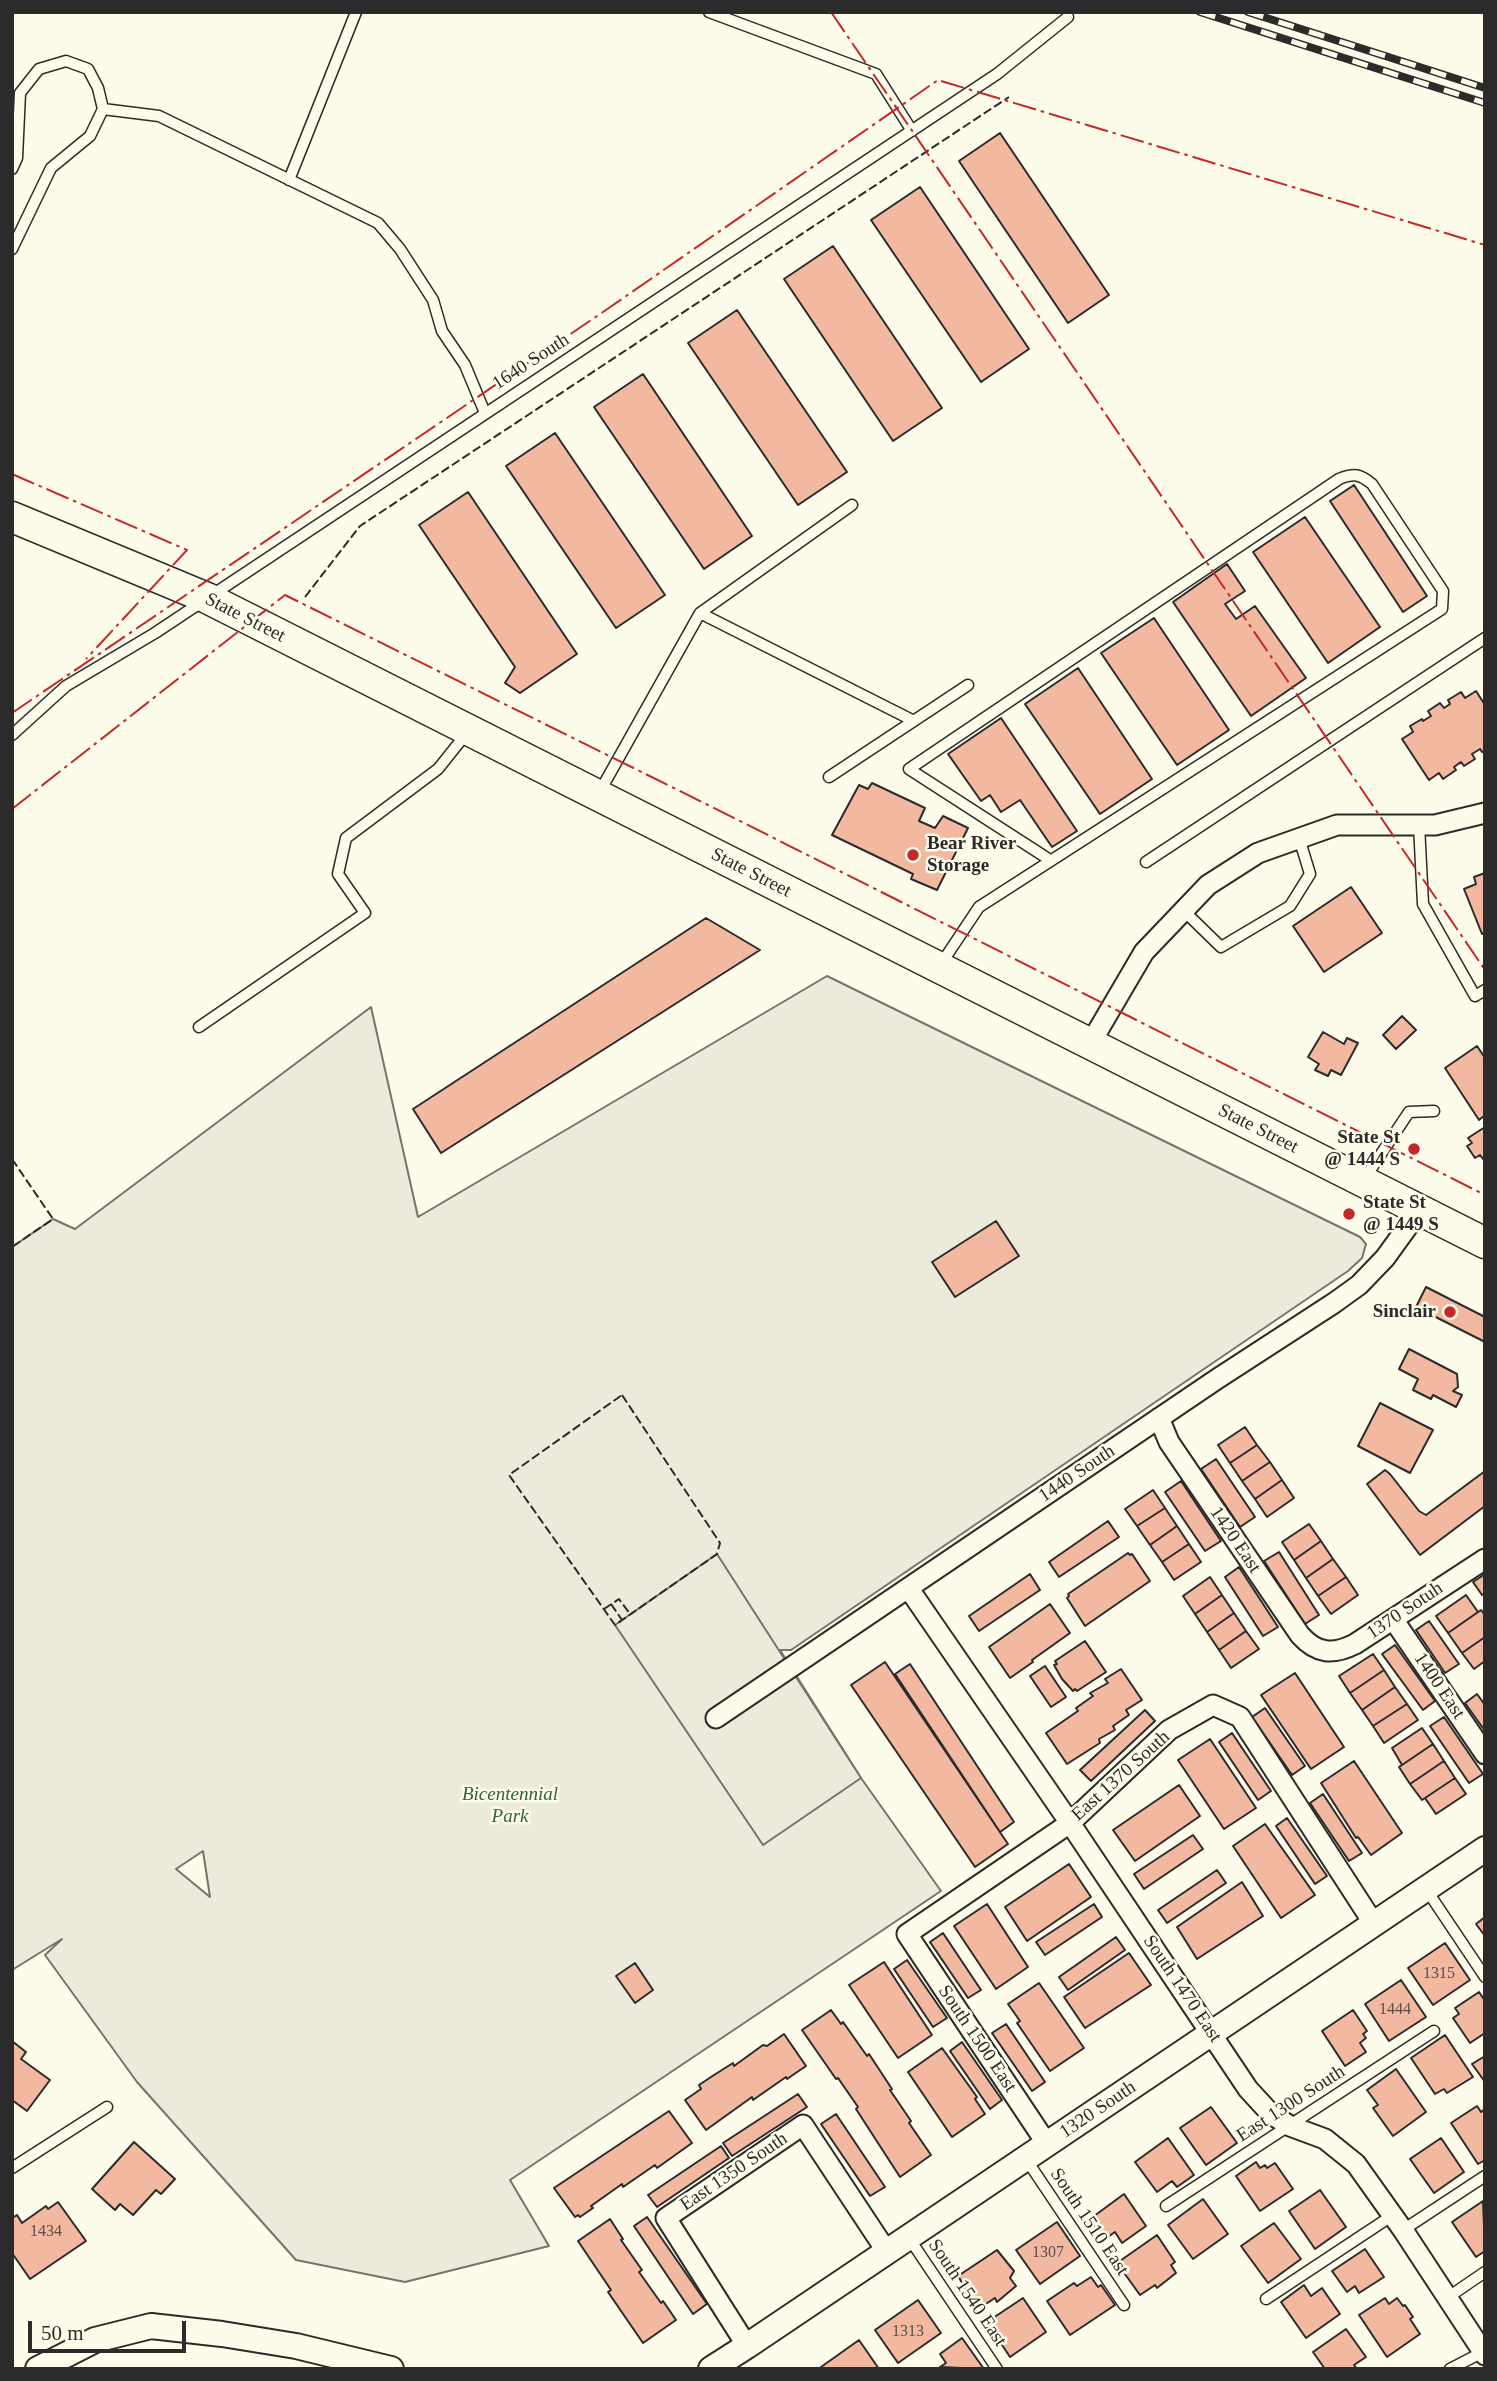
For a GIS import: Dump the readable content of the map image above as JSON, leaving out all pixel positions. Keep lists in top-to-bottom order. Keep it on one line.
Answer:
{"streets":{"main road":["State Street"],"street":["1440 South","1420 East","1370 Sotuh","1400 East","East 1370 South","South 1470 East","South 1500 East","1320 South","East 1350 South"],"lane":["1640 South","East 1300 South","South 1510 East","South 1540 East"]},"crossings":[["1640 South","State Street"],["State Street","1440 South"],["1440 South","1420 East"],["1440 South","South 1470 East"],["1420 East","1370 Sotuh"],["1370 Sotuh","1400 East"],["East 1370 South","South 1470 East"],["East 1370 South","South 1500 East"],["East 1370 South","1320 South"],["South 1470 East","East 1300 South"],["South 1470 East","1320 South"],["South 1500 East","1320 South"],["1320 South","East 1350 South"],["1320 South","South 1510 East"],["1320 South","South 1540 East"]],"parks":["Bicentennial Park"],"places":["Bear River Storage","State St @ 1444 S","State St @ 1449 S","Sinclair"],"house_numbers":["1315","1444","1434","1307","1313"],"scale_bar":"50 m"}
